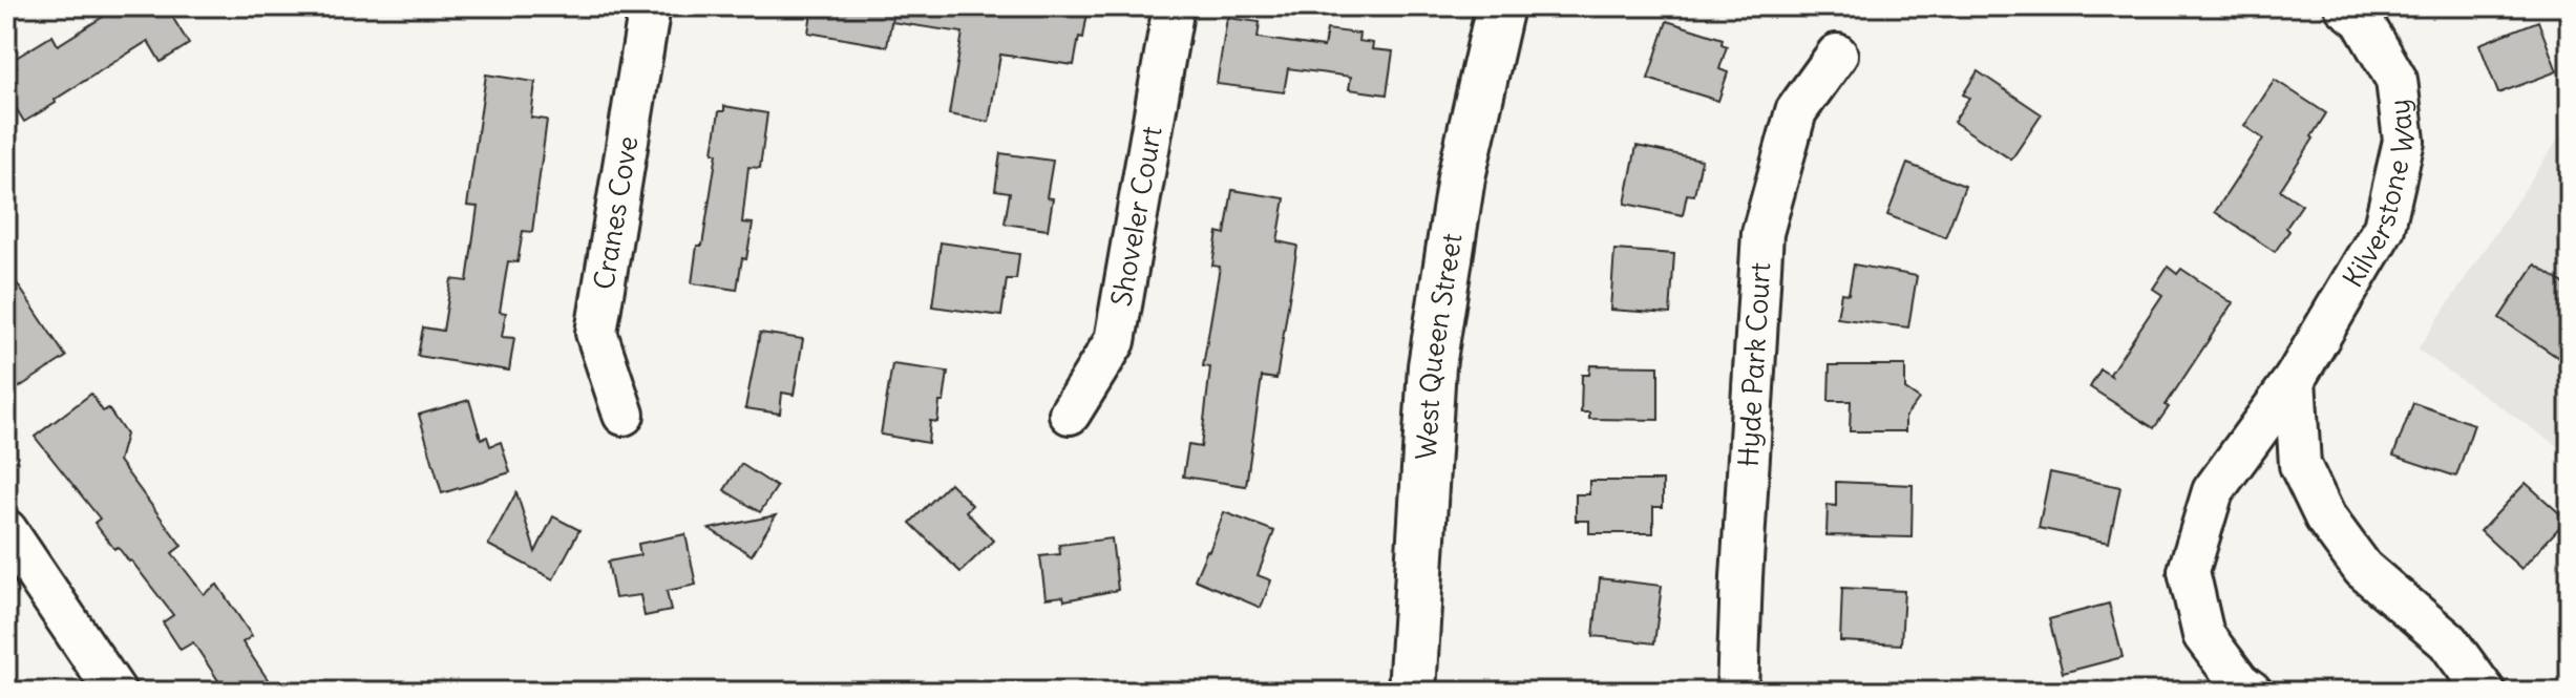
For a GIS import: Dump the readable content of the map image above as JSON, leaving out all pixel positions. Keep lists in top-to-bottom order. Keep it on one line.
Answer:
{"streets":{"main road":["West Queen Street"],"street":["Kilverstone Way","Cranes Cove","Shoveler Court","Hyde Park Court"]}}
